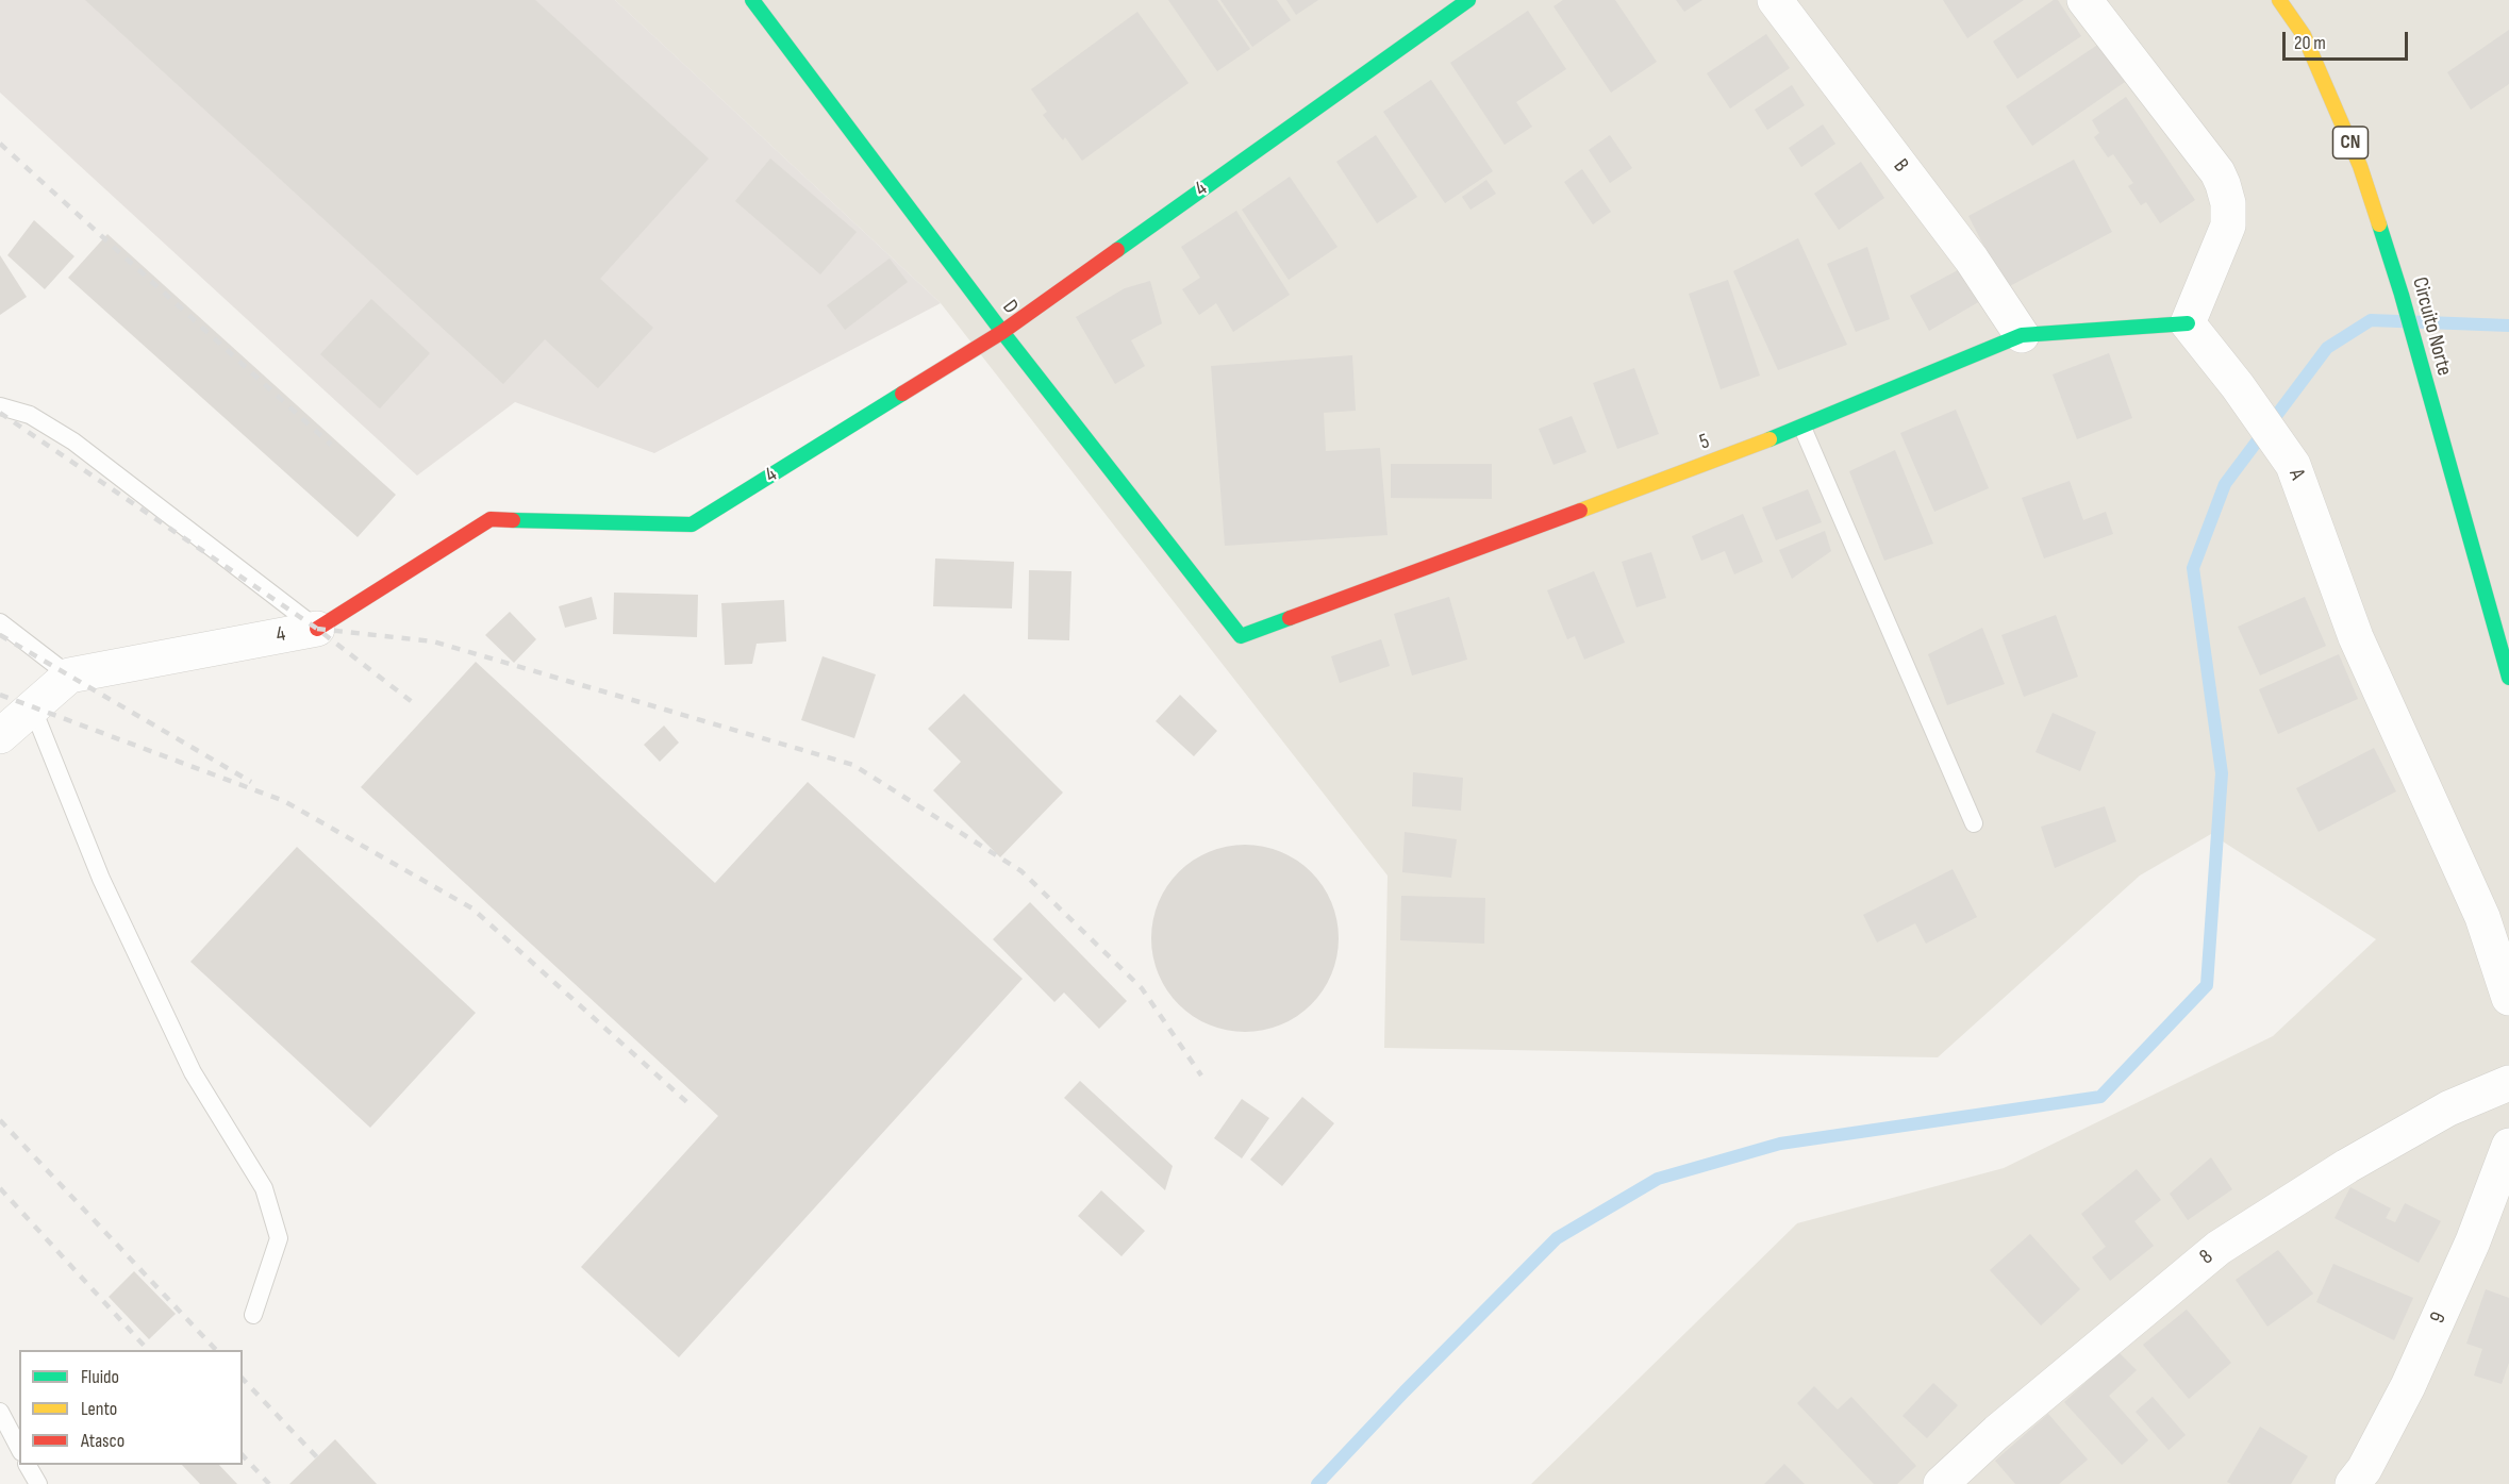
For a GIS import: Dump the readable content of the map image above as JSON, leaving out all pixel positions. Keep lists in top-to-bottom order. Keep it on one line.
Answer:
{"streets":{"street":["CN","B","4","D","Circuito Norte","5","A","8","9"]},"crossings":[["B","5"],["4","D"],["D","5"],["5","A"]],"legend":["Fluido","Lento","Atasco"],"scale_bar":"20 m"}
